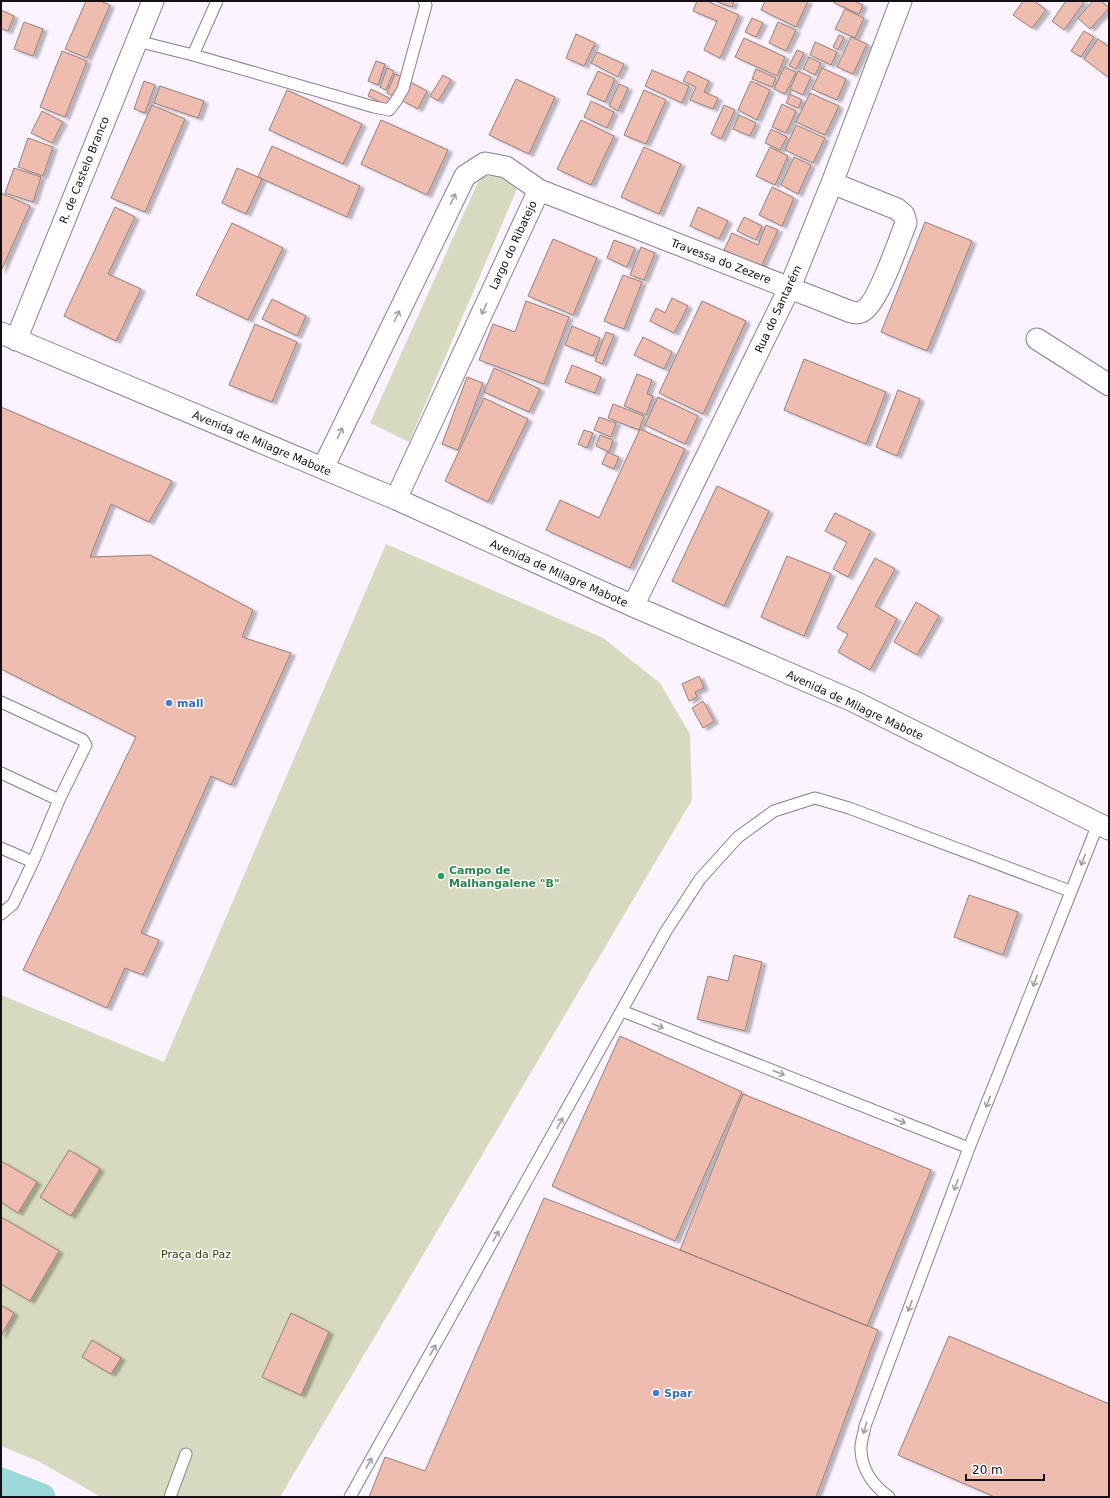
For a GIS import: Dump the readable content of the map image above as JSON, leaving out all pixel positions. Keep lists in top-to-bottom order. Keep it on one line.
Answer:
{"streets":{"street":["R. de Castelo Branco","Largo do Ribatejo","Travessa do Zezere","Rua do Santarém","Avenida de Milagre Mabote"]},"crossings":[["R. de Castelo Branco","Avenida de Milagre Mabote"],["Largo do Ribatejo","Travessa do Zezere"],["Largo do Ribatejo","Avenida de Milagre Mabote"],["Travessa do Zezere","Rua do Santarém"],["Rua do Santarém","Avenida de Milagre Mabote"]],"parks":["Praça da Paz"],"places":["mall","Campo de Malhangalene \"B\"","Spar"],"scale_bar":"20 m"}
